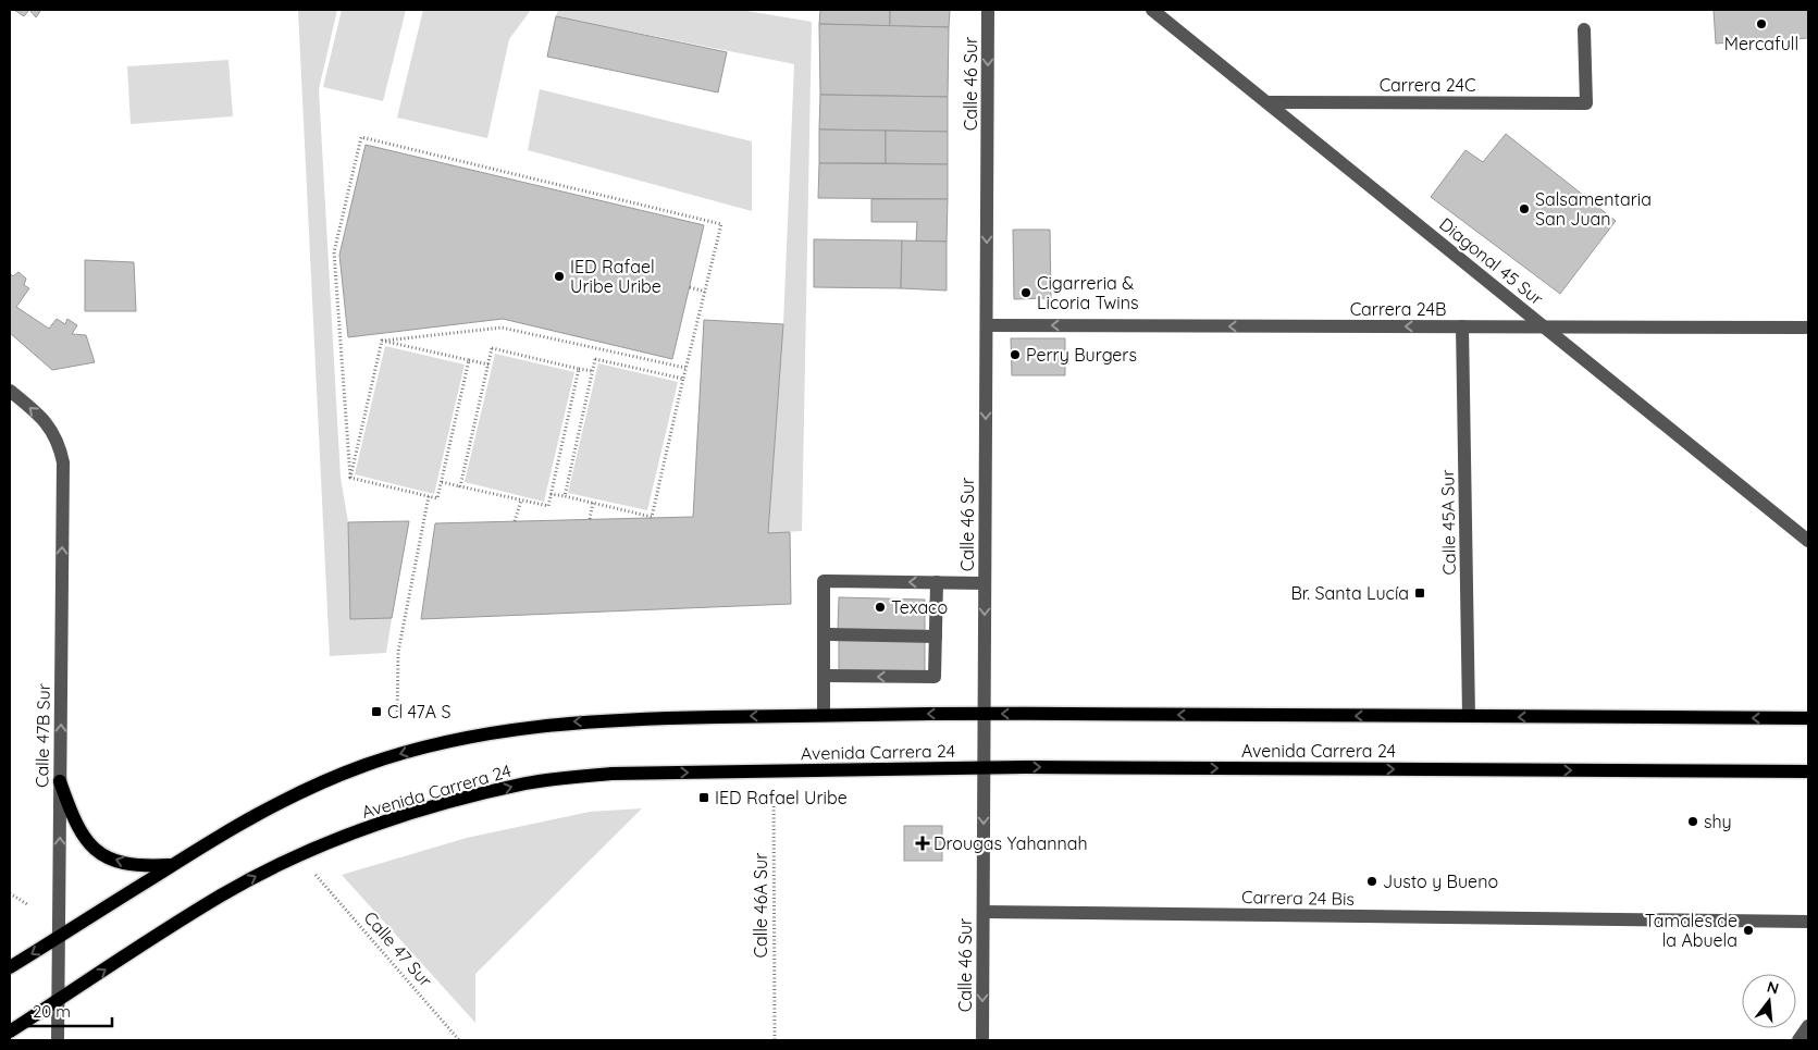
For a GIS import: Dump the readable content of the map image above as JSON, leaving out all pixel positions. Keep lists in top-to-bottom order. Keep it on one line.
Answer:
{"streets":{"main road":["Avenida Carrera 24"],"street":["Calle 46 Sur","Carrera 24C","Diagonal 45 Sur","Carrera 24B","Calle 45A Sur","Calle 47B Sur","Carrera 24 Bis"],"path":["Calle 46A Sur","Calle 47 Sur"]},"crossings":[["Calle 46 Sur","Carrera 24B"],["Calle 46 Sur","Avenida Carrera 24"],["Calle 46 Sur","Carrera 24 Bis"],["Carrera 24C","Diagonal 45 Sur"],["Diagonal 45 Sur","Carrera 24B"],["Carrera 24B","Calle 45A Sur"],["Calle 45A Sur","Avenida Carrera 24"],["Calle 47B Sur","Avenida Carrera 24"],["Avenida Carrera 24","Calle 46A Sur"]],"one_way":["Calle 46 Sur","Carrera 24B","Calle 47B Sur"],"places":{"other":["Mercafull","Salsamentaria San Juan","IED Rafael Uribe Uribe","Cigarreria & Licoria Twins","Perry Burgers","Texaco","shy","Justo y Bueno","Tamales de la Abuela"],"transit":["Br. Santa Lucía","Cl 47A S","IED Rafael Uribe"],"health":["Drougas Yahannah"]},"scale_bar":"20 m","north":"top"}
